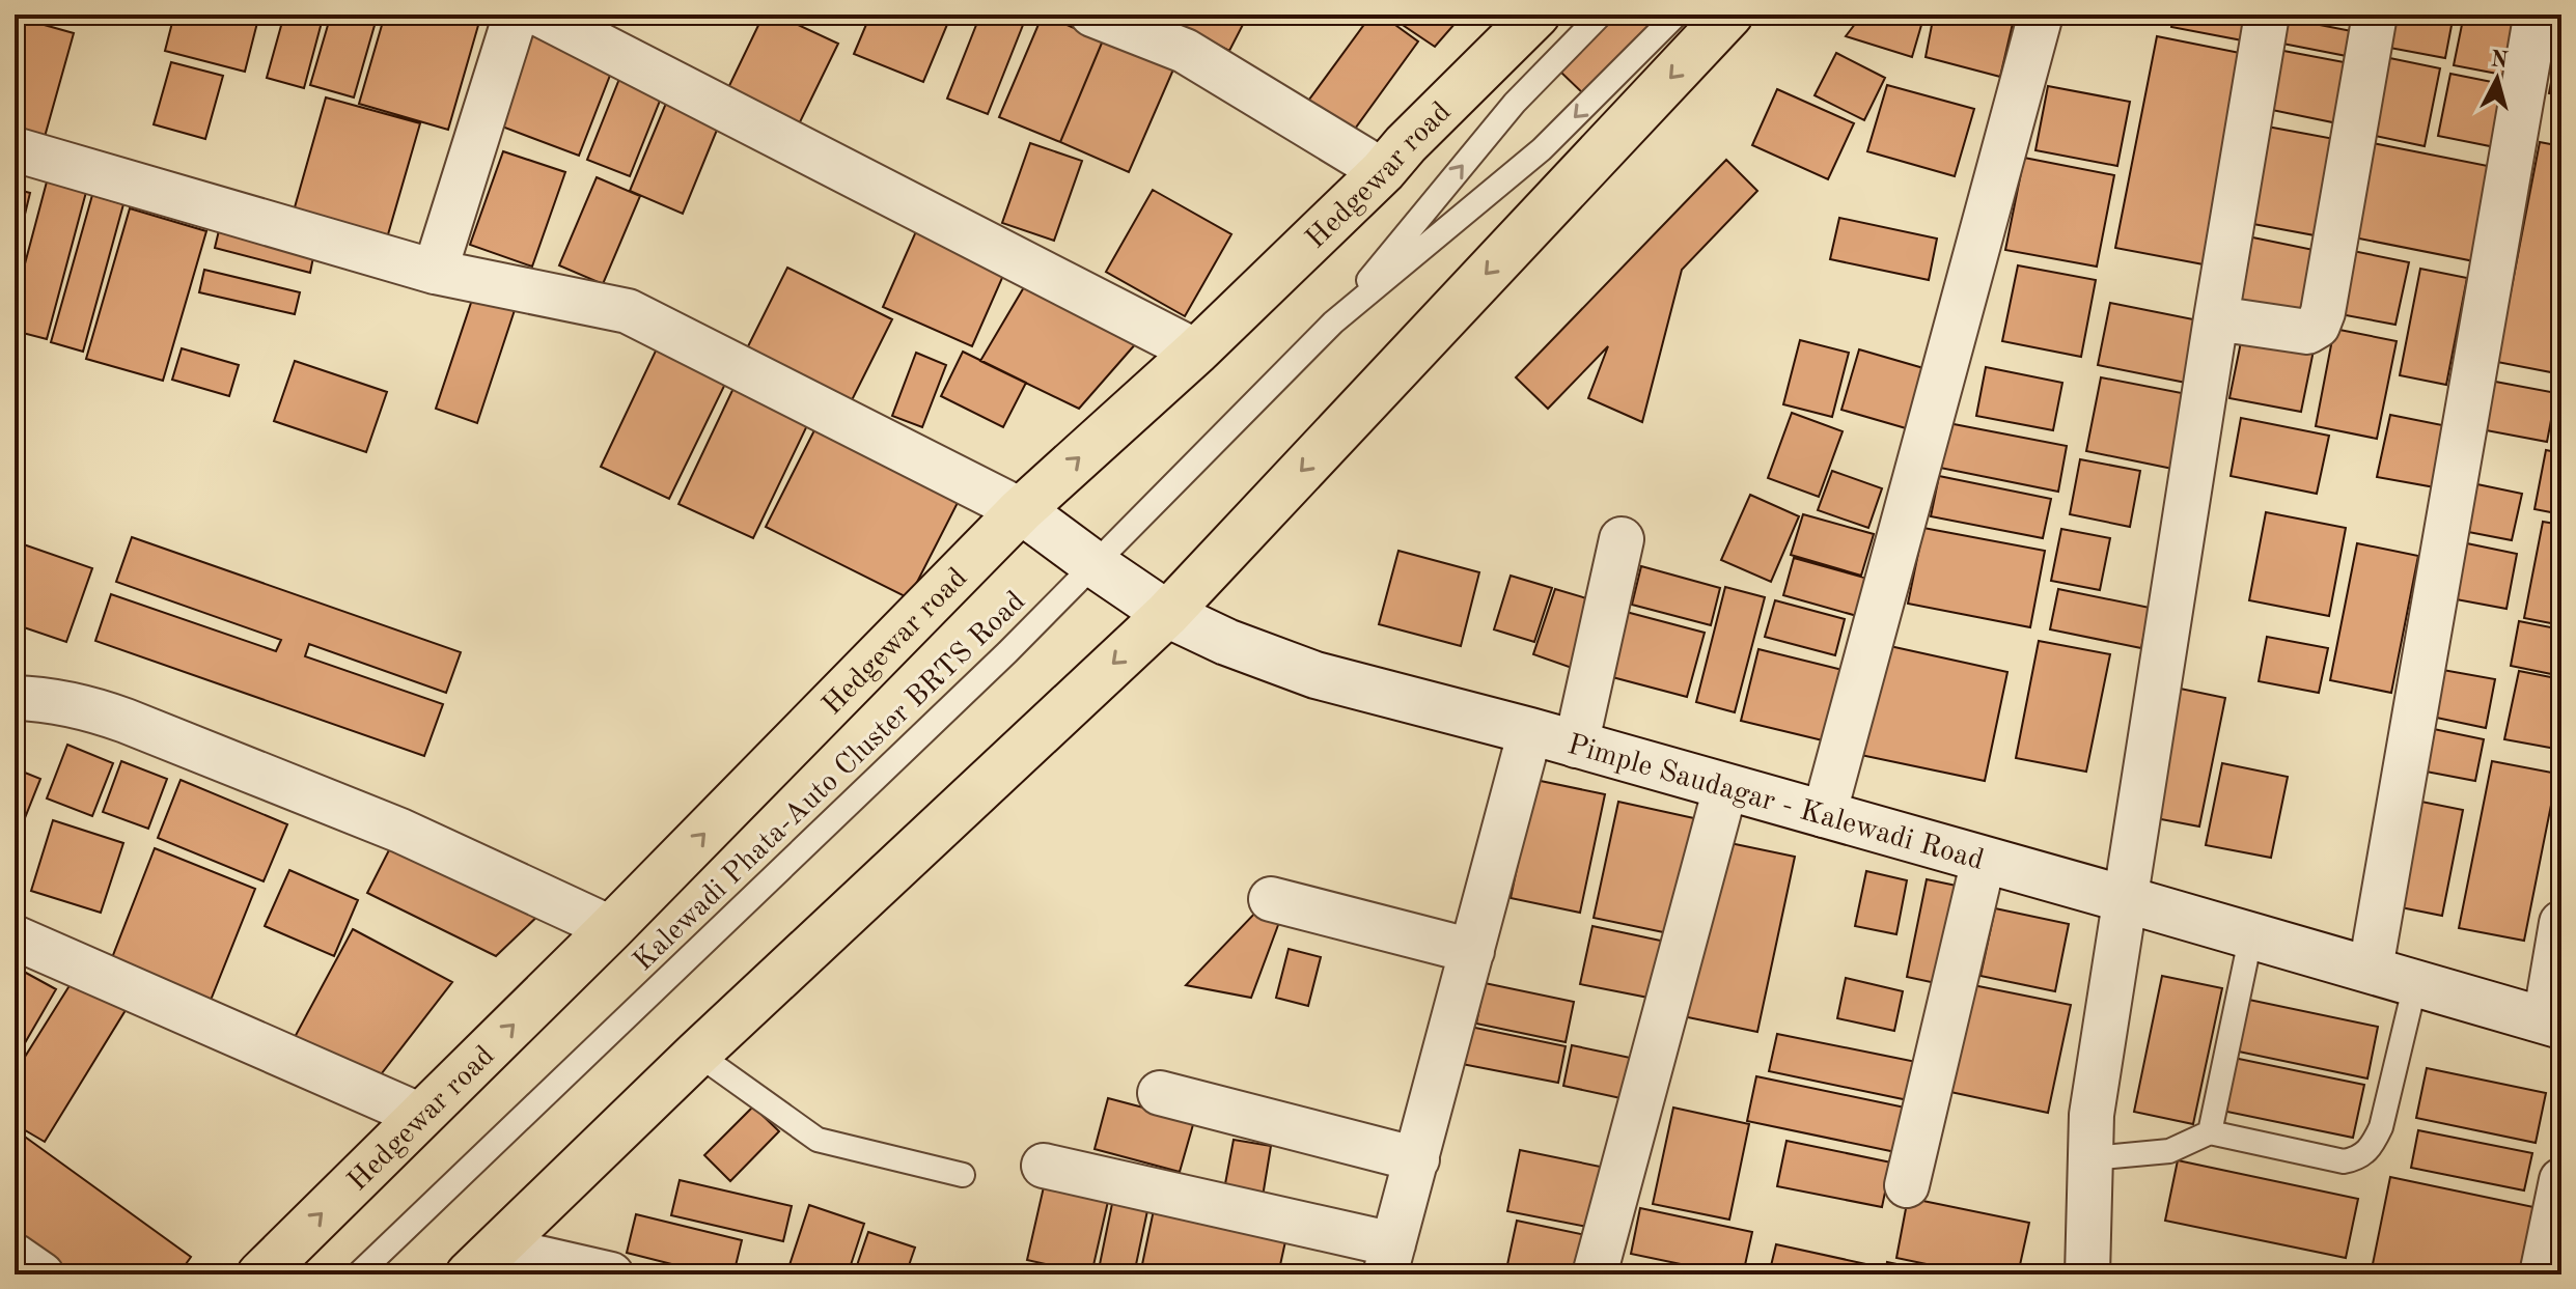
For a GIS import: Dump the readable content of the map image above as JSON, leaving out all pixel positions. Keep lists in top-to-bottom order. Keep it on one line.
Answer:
{"streets":{"main road":["Hedgewar road","Pimple Saudagar - Kalewadi Road"],"lane":["Kalewadi Phata-Auto Cluster BRTS Road"]},"crossings":[["Hedgewar road","Pimple Saudagar - Kalewadi Road"],["Kalewadi Phata-Auto Cluster BRTS Road","Pimple Saudagar - Kalewadi Road"]],"north":"top"}
